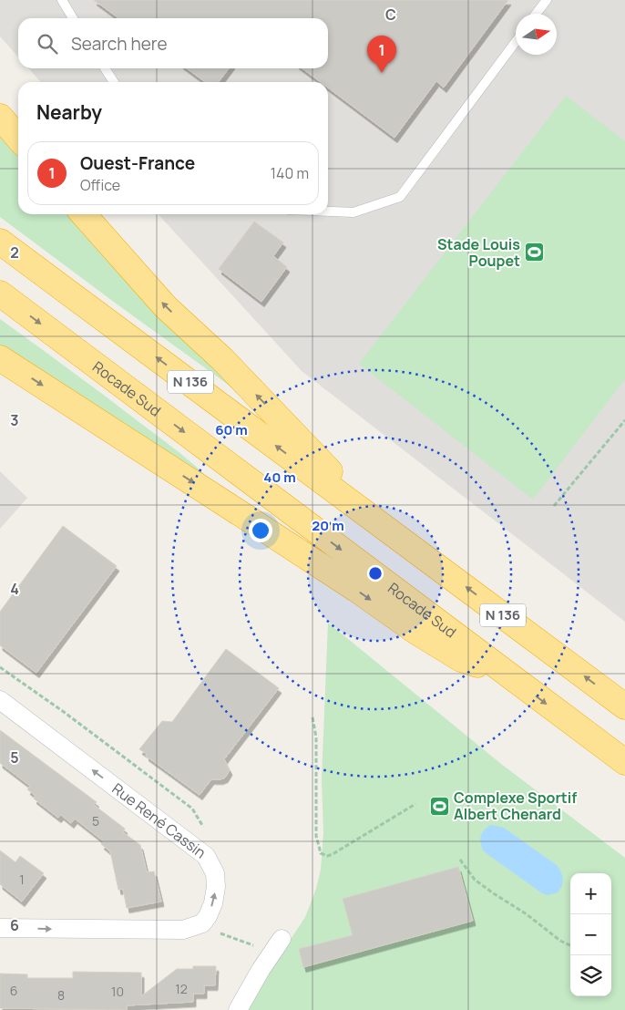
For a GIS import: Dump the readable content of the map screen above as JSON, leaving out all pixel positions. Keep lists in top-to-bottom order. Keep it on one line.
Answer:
{"streets":{"highway":["N 136","Rocade Sud"],"street":["Rue René Cassin"]},"places":{"sports":["Stade Louis Poupet","Complexe Sportif Albert Chenard"]},"house_numbers":["5","1","12","6","10","8"],"north":"right","page":{"search":"Search here","pins":"1","heading":"Nearby","list":[{"mark":"1","name":"Ouest-France","note":"Office","value":"140 m"}],"map_buttons":["+","−"]},"grid":{"columns":["C"],"rows":["2","3","4","5","6"]},"rings":["60 m","40 m","20 m"]}
